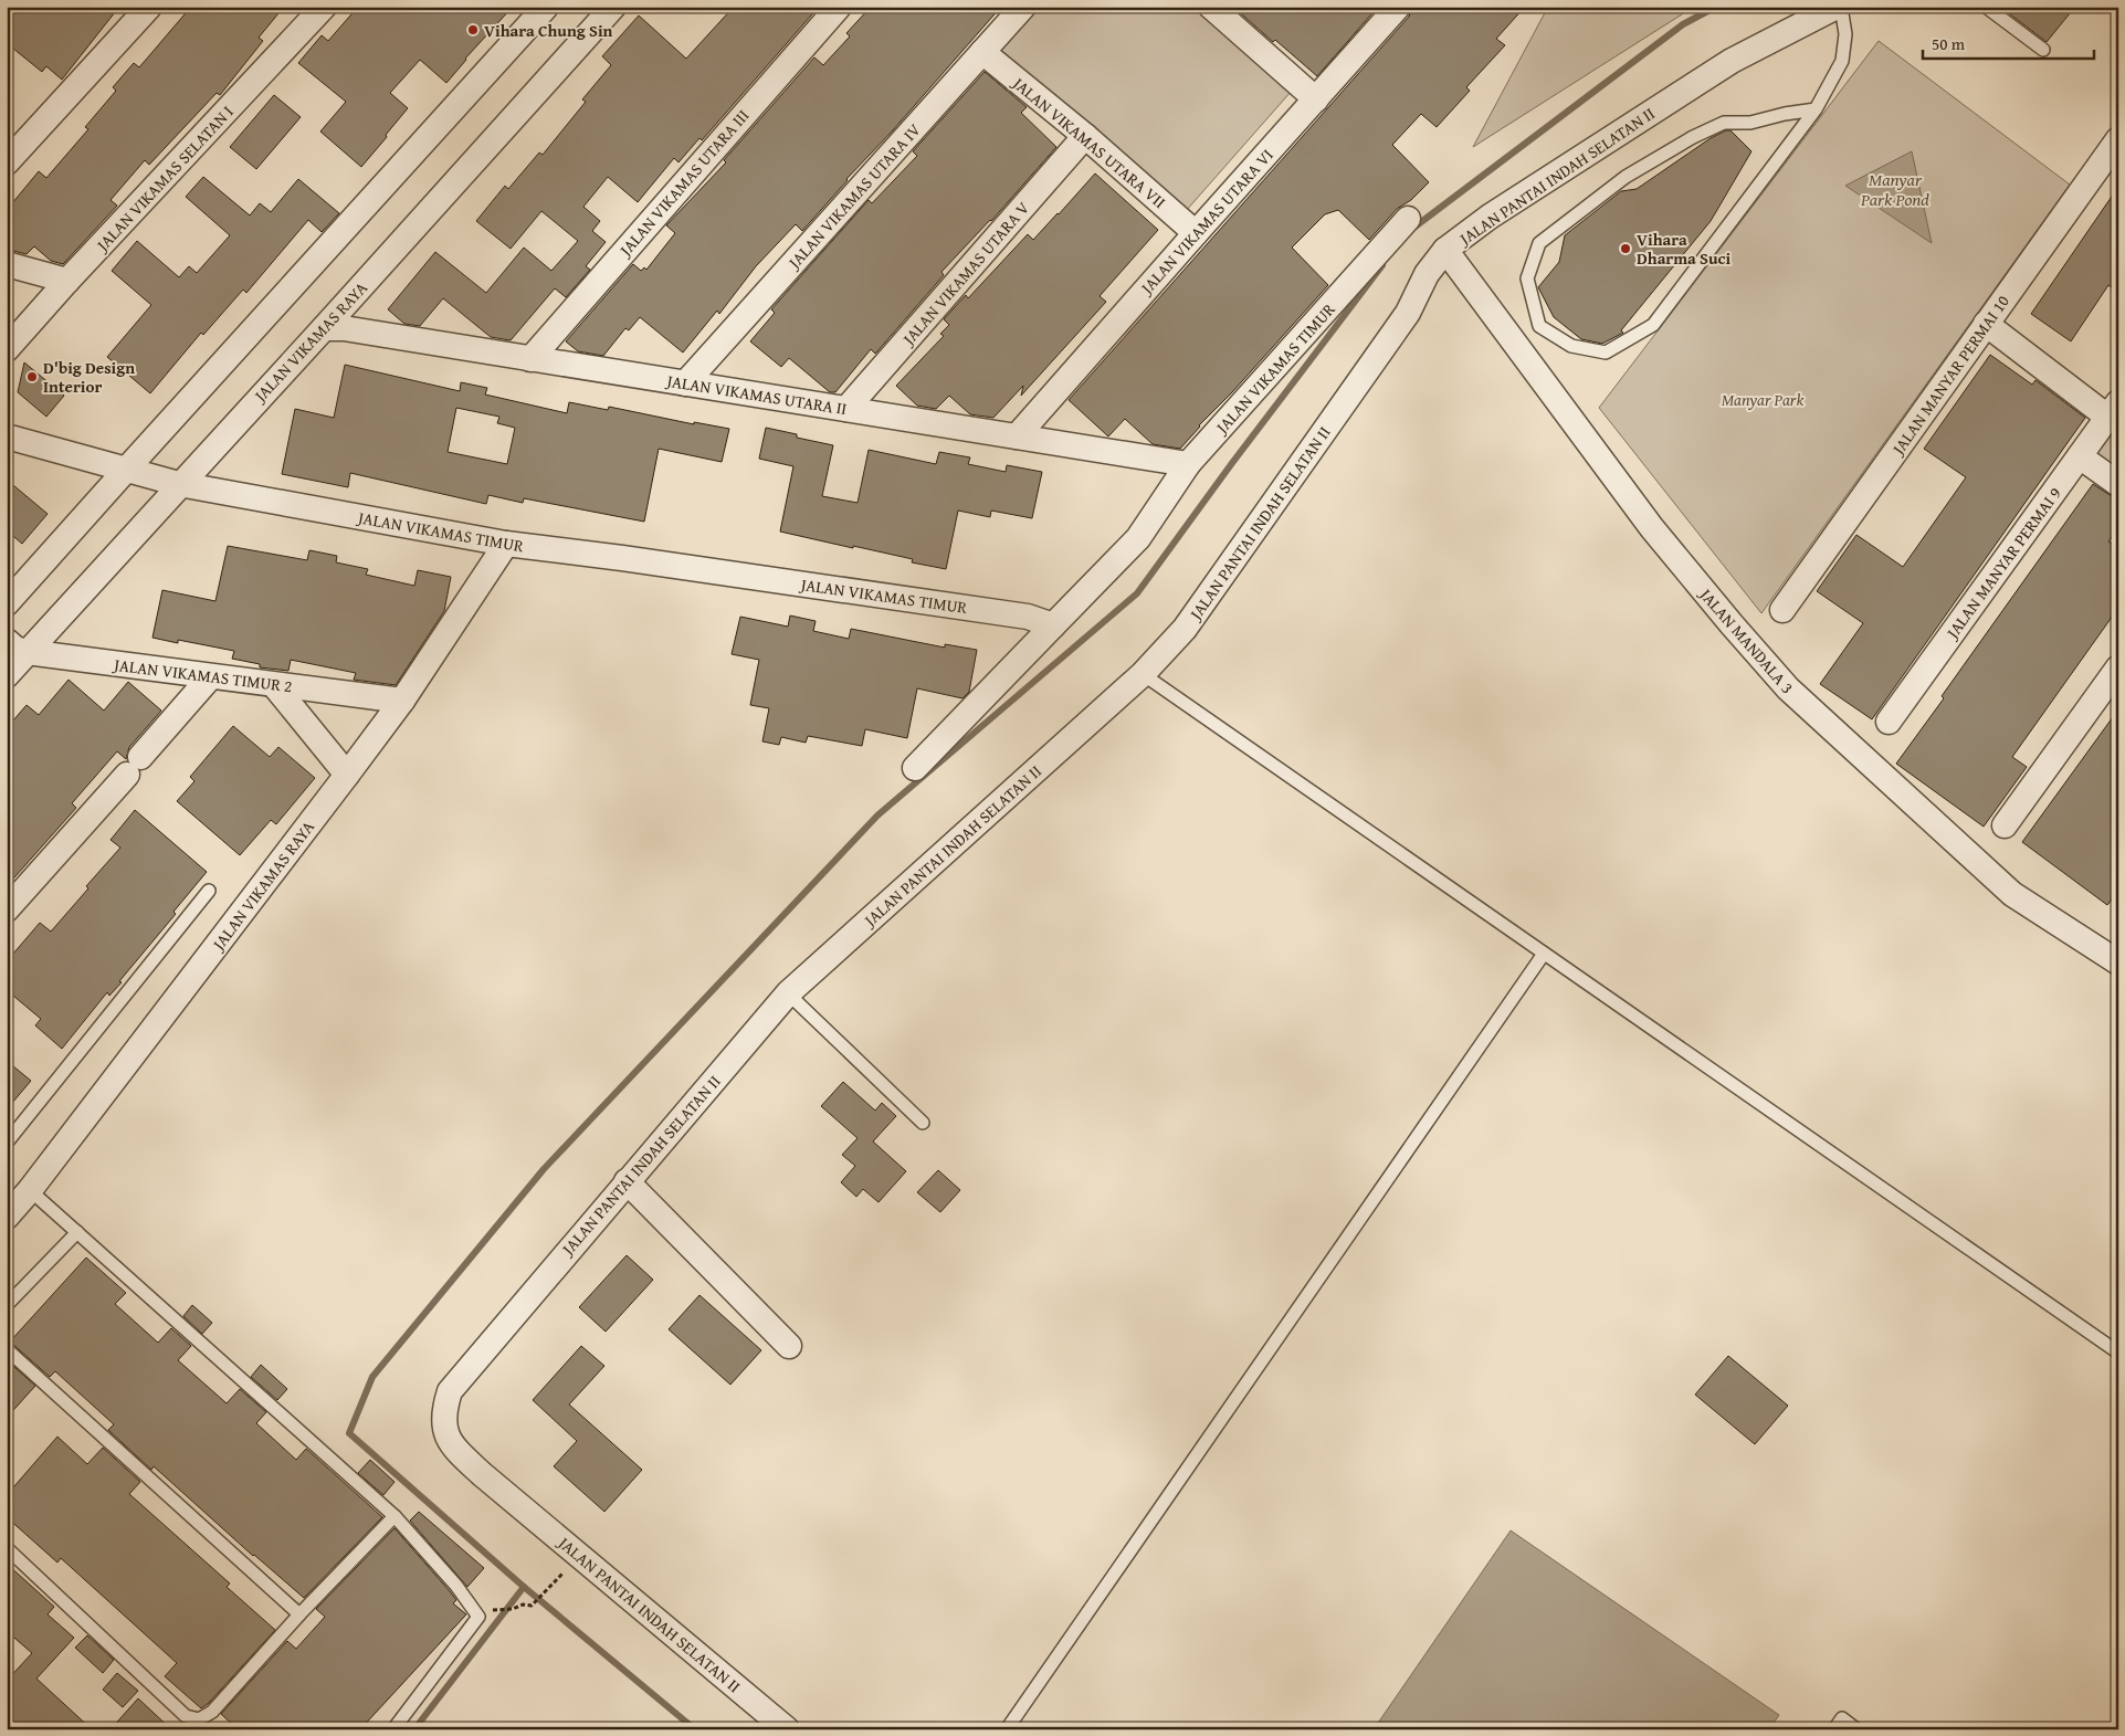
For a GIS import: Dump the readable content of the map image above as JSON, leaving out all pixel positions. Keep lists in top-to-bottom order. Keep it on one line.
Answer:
{"streets":{"street":["JALAN VIKAMAS UTARA VII","JALAN PANTAI INDAH SELATAN II","JALAN VIKAMAS SELATAN I","JALAN VIKAMAS UTARA III","JALAN VIKAMAS UTARA IV","JALAN VIKAMAS UTARA VI","JALAN VIKAMAS UTARA V","JALAN VIKAMAS RAYA","JALAN VIKAMAS TIMUR","JALAN MANYAR PERMAI 10","JALAN VIKAMAS UTARA II","JALAN MANYAR PERMAI 9","JALAN MANDALA 3","JALAN VIKAMAS TIMUR 2"]},"crossings":[["JALAN VIKAMAS UTARA VII","JALAN VIKAMAS UTARA IV"],["JALAN VIKAMAS UTARA VII","JALAN VIKAMAS UTARA VI"],["JALAN VIKAMAS UTARA VII","JALAN VIKAMAS UTARA V"],["JALAN PANTAI INDAH SELATAN II","JALAN MANDALA 3"],["JALAN VIKAMAS UTARA III","JALAN VIKAMAS UTARA II"],["JALAN VIKAMAS UTARA IV","JALAN VIKAMAS UTARA II"],["JALAN VIKAMAS UTARA VI","JALAN VIKAMAS UTARA II"],["JALAN VIKAMAS UTARA V","JALAN VIKAMAS UTARA II"],["JALAN VIKAMAS RAYA","JALAN VIKAMAS TIMUR"],["JALAN VIKAMAS RAYA","JALAN VIKAMAS UTARA II"],["JALAN VIKAMAS RAYA","JALAN VIKAMAS TIMUR 2"],["JALAN VIKAMAS TIMUR","JALAN VIKAMAS UTARA II"]],"water":["Manyar Park Pond"],"parks":["Manyar Park"],"places":["Vihara Chung Sin","Vihara Dharma Suci","D'big Design Interior"],"scale_bar":"50 m"}
